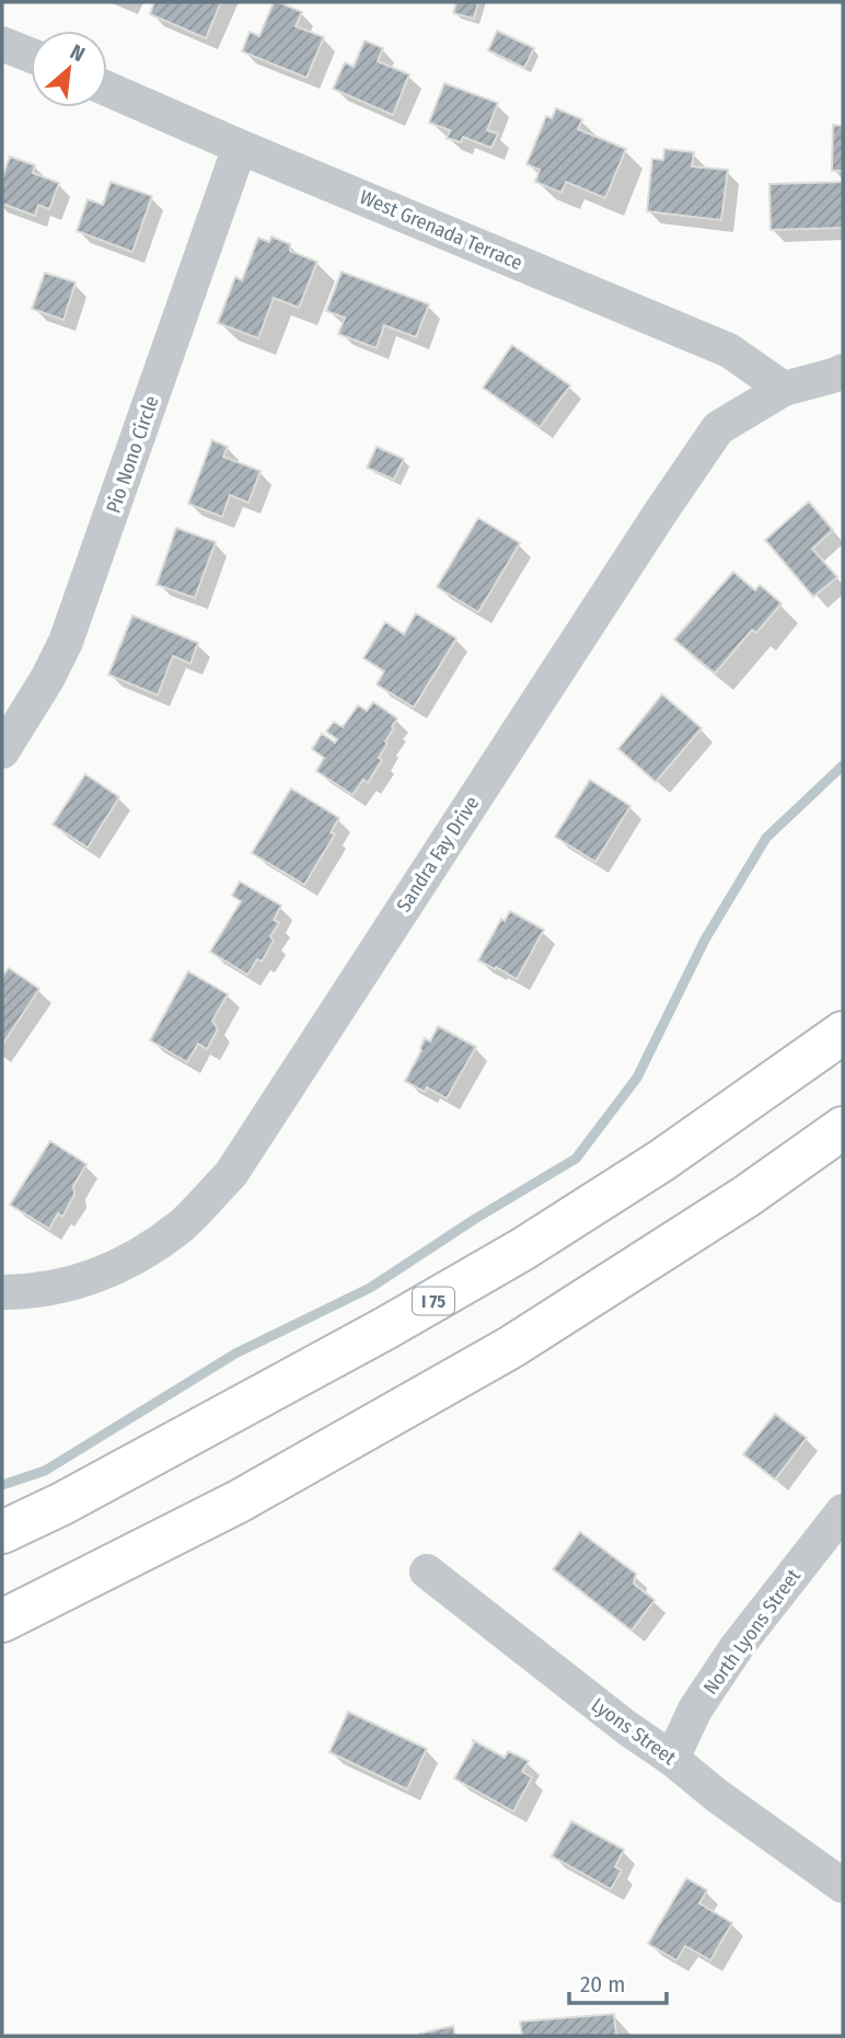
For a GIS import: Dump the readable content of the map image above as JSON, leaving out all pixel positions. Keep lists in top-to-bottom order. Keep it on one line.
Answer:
{"streets":{"highway":["I 75"],"street":["West Grenada Terrace","Pio Nono Circle","Sandra Fay Drive","North Lyons Street","Lyons Street"]},"crossings":[["West Grenada Terrace","Pio Nono Circle"],["West Grenada Terrace","Sandra Fay Drive"],["North Lyons Street","Lyons Street"]],"scale_bar":"20 m","north":"top right"}
